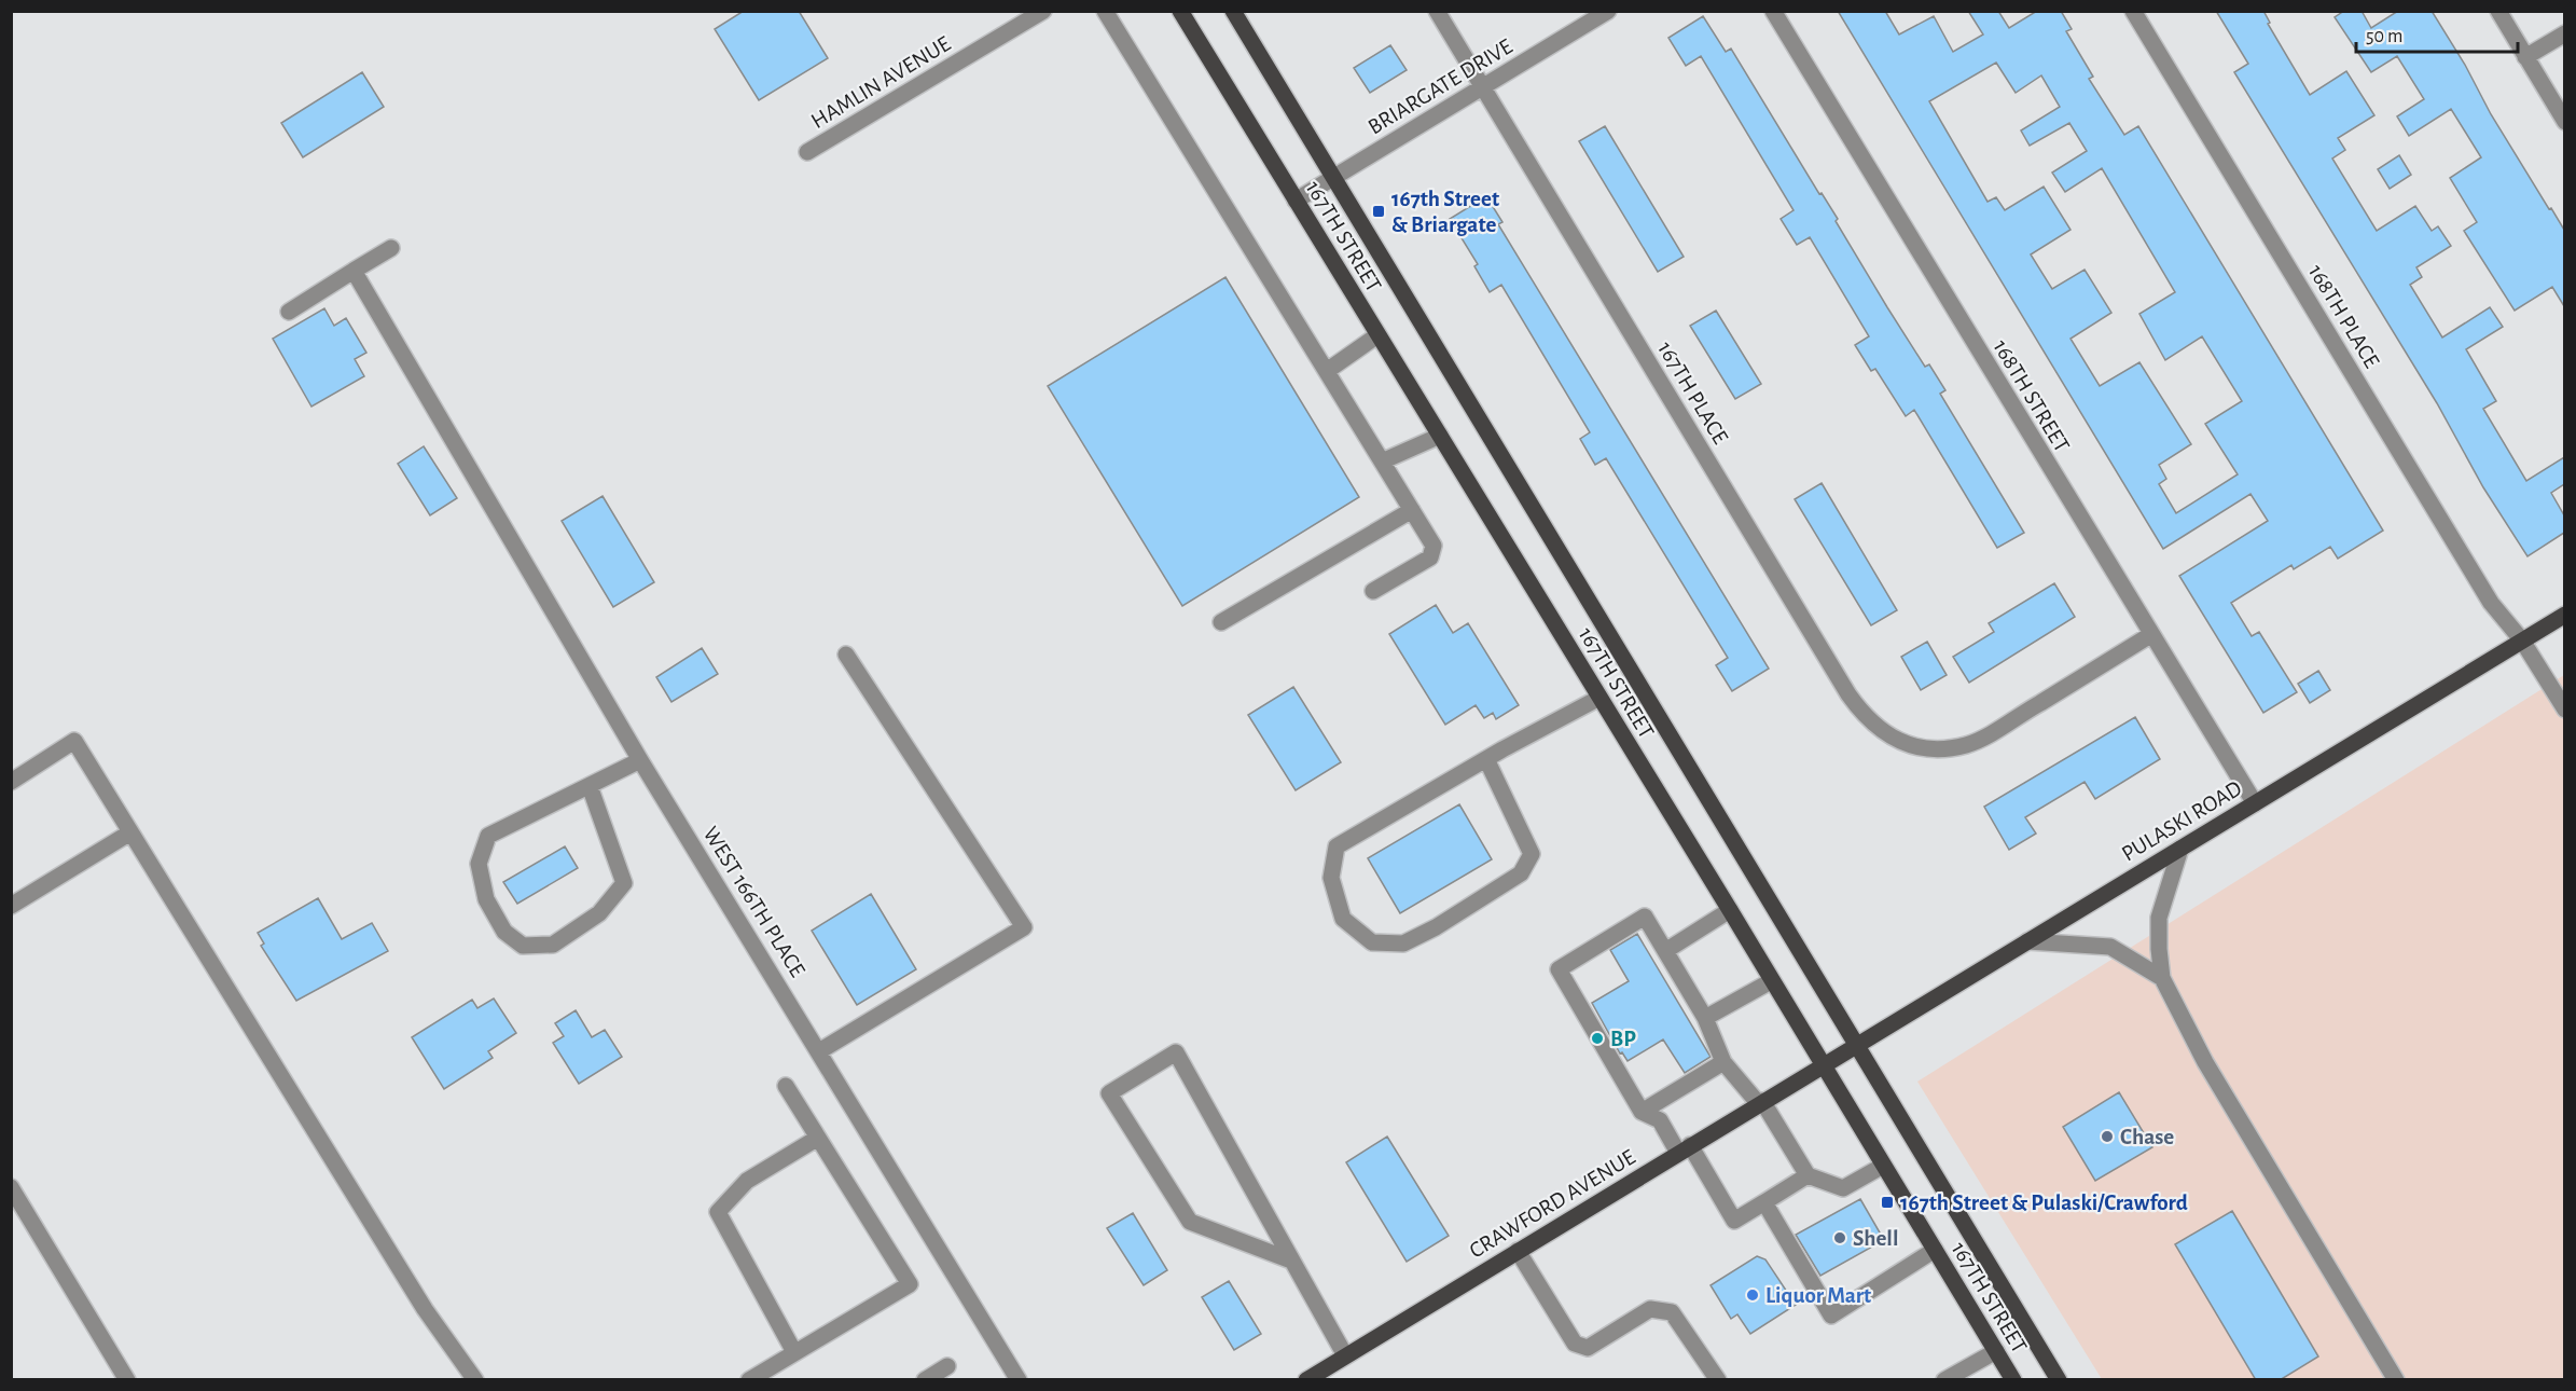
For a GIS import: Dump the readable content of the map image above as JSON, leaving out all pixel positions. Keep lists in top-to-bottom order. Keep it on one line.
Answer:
{"streets":{"main road":["167TH STREET","PULASKI ROAD","CRAWFORD AVENUE"],"street":["HAMLIN AVENUE","BRIARGATE DRIVE","168TH PLACE","167TH PLACE","168TH STREET","WEST 166TH PLACE"]},"crossings":[["BRIARGATE DRIVE","167TH STREET"],["BRIARGATE DRIVE","167TH PLACE"],["167TH STREET","PULASKI ROAD"],["167TH STREET","CRAWFORD AVENUE"],["168TH PLACE","PULASKI ROAD"],["167TH PLACE","168TH STREET"],["168TH STREET","PULASKI ROAD"],["PULASKI ROAD","CRAWFORD AVENUE"]],"places":{"transit":["167th Street & Briargate","167th Street & Pulaski/Crawford"],"other":["BP","Chase","Shell","Liquor Mart"]},"scale_bar":"50 m"}
